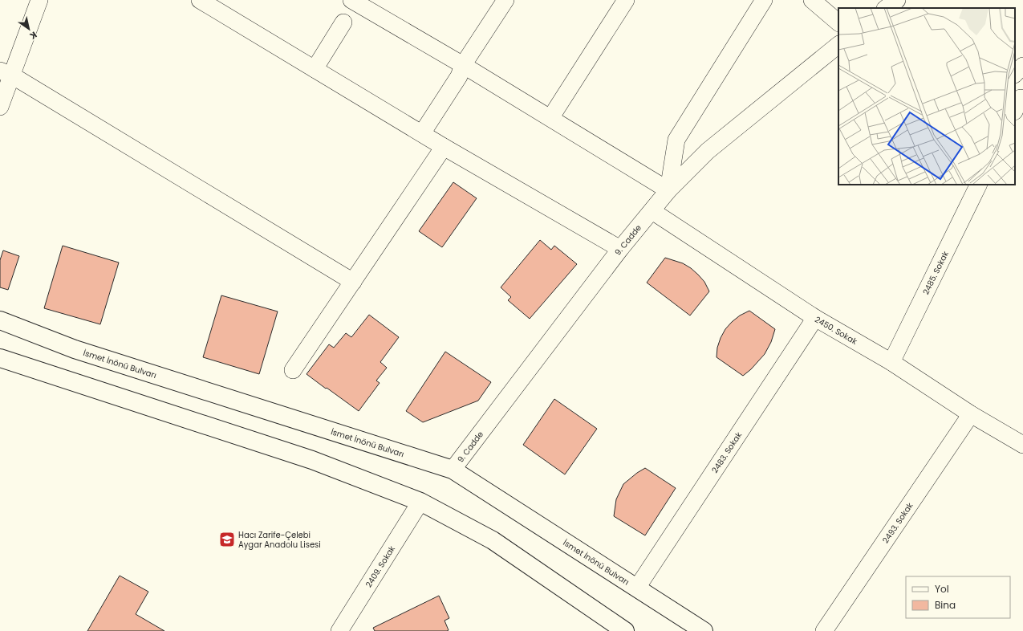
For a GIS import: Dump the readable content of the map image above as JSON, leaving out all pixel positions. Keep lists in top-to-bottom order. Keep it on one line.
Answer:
{"streets":{"main road":["İsmet İnönü Bulvarı"],"street":["9. Cadde","2485. Sokak","2450. Sokak","2483. Sokak","2493. Sokak","2409. Sokak"]},"crossings":[["9. Cadde","2450. Sokak"],["9. Cadde","İsmet İnönü Bulvarı"],["2485. Sokak","2450. Sokak"],["2450. Sokak","2483. Sokak"],["2450. Sokak","2493. Sokak"],["İsmet İnönü Bulvarı","2483. Sokak"]],"places":{"school or university":["Hacı Zarife-Çelebi Aygar Anadolu Lisesi"]},"legend":["Yol","Bina"],"north":"bottom right"}
